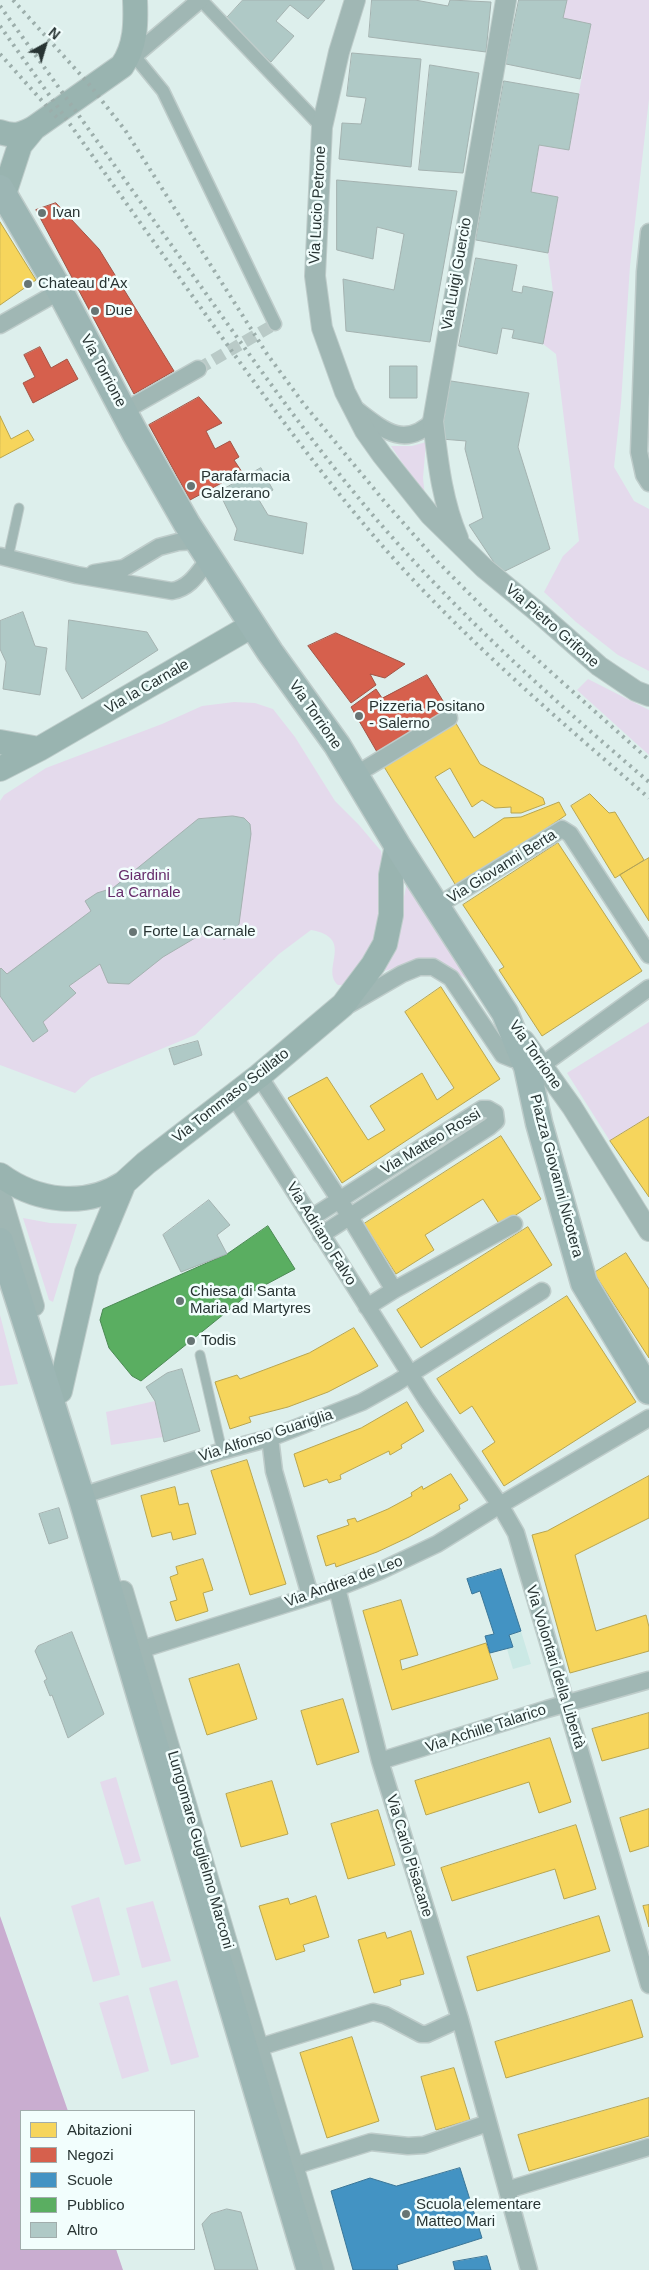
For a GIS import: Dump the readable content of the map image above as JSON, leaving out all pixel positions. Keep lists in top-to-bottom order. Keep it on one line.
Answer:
{"streets":{"main road":["Via Torrione","Via la Carnale","Via Tommaso Scillato","Piazza Giovanni Nicotera","Lungomare Guglielmo Marconi"],"street":["Via Lucio Petrone","Via Luigi Guercio","Via Pietro Grifone","Via Giovanni Berta","Via Matteo Rossi","Via Adriano Falvo","Via Alfonso Guariglia","Via Andrea de Leo","Via Volontari della Libertà","Via Achille Talarico","Via Carlo Pisacane"]},"crossings":[["Via Lucio Petrone","Via Luigi Guercio"],["Via Lucio Petrone","Via Pietro Grifone"],["Via Luigi Guercio","Via Pietro Grifone"],["Via Torrione","Via la Carnale"],["Via Torrione","Via Giovanni Berta"],["Via Torrione","Via Tommaso Scillato"],["Via Torrione","Piazza Giovanni Nicotera"],["Via Tommaso Scillato","Piazza Giovanni Nicotera"],["Via Tommaso Scillato","Via Adriano Falvo"],["Via Matteo Rossi","Via Adriano Falvo"],["Via Adriano Falvo","Via Alfonso Guariglia"],["Via Adriano Falvo","Via Volontari della Libertà"],["Via Alfonso Guariglia","Via Volontari della Libertà"],["Via Alfonso Guariglia","Lungomare Guglielmo Marconi"],["Via Andrea de Leo","Via Volontari della Libertà"],["Via Andrea de Leo","Lungomare Guglielmo Marconi"],["Via Andrea de Leo","Via Carlo Pisacane"],["Via Volontari della Libertà","Via Achille Talarico"],["Via Achille Talarico","Via Carlo Pisacane"]],"parks":["Giardini La Carnale"],"places":["Ivan","Chateau d'Ax","Due","Parafarmacia Galzerano","Pizzeria Positano - Salerno","Forte La Carnale","Chiesa di Santa Maria ad Martyres","Todis","Scuola elementare Matteo Mari"],"legend":["Abitazioni","Negozi","Scuole","Pubblico","Altro"],"north":"top right"}
